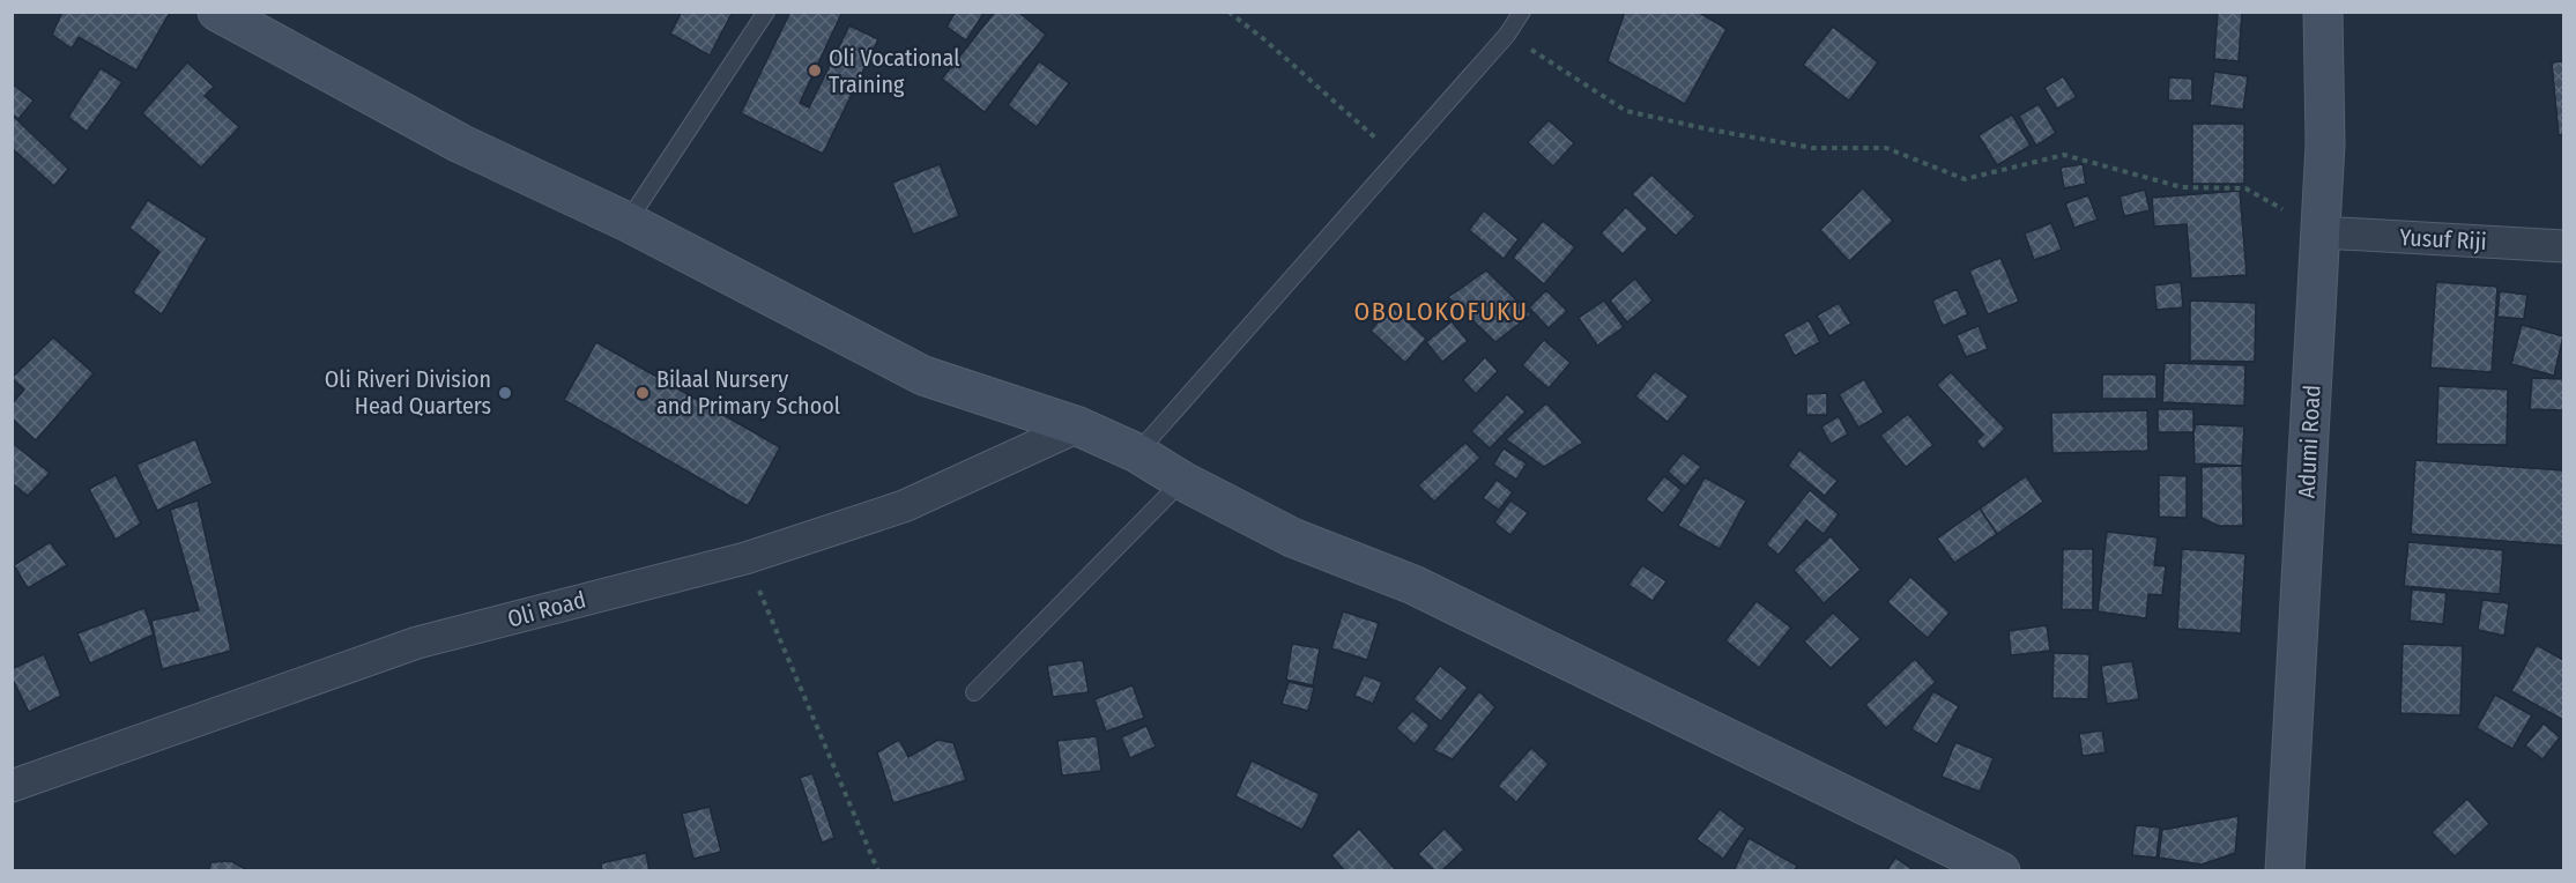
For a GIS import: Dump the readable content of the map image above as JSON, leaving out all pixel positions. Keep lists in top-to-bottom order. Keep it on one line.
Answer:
{"streets":{"street":["Yusuf Riji","Adumi Road","Oli Road"]},"crossings":[["Yusuf Riji","Adumi Road"]],"districts":["OBOLOKOFUKU"],"places":["Oli Vocational Training","Oli Riveri Division Head Quarters","Bilaal Nursery and Primary School"]}
